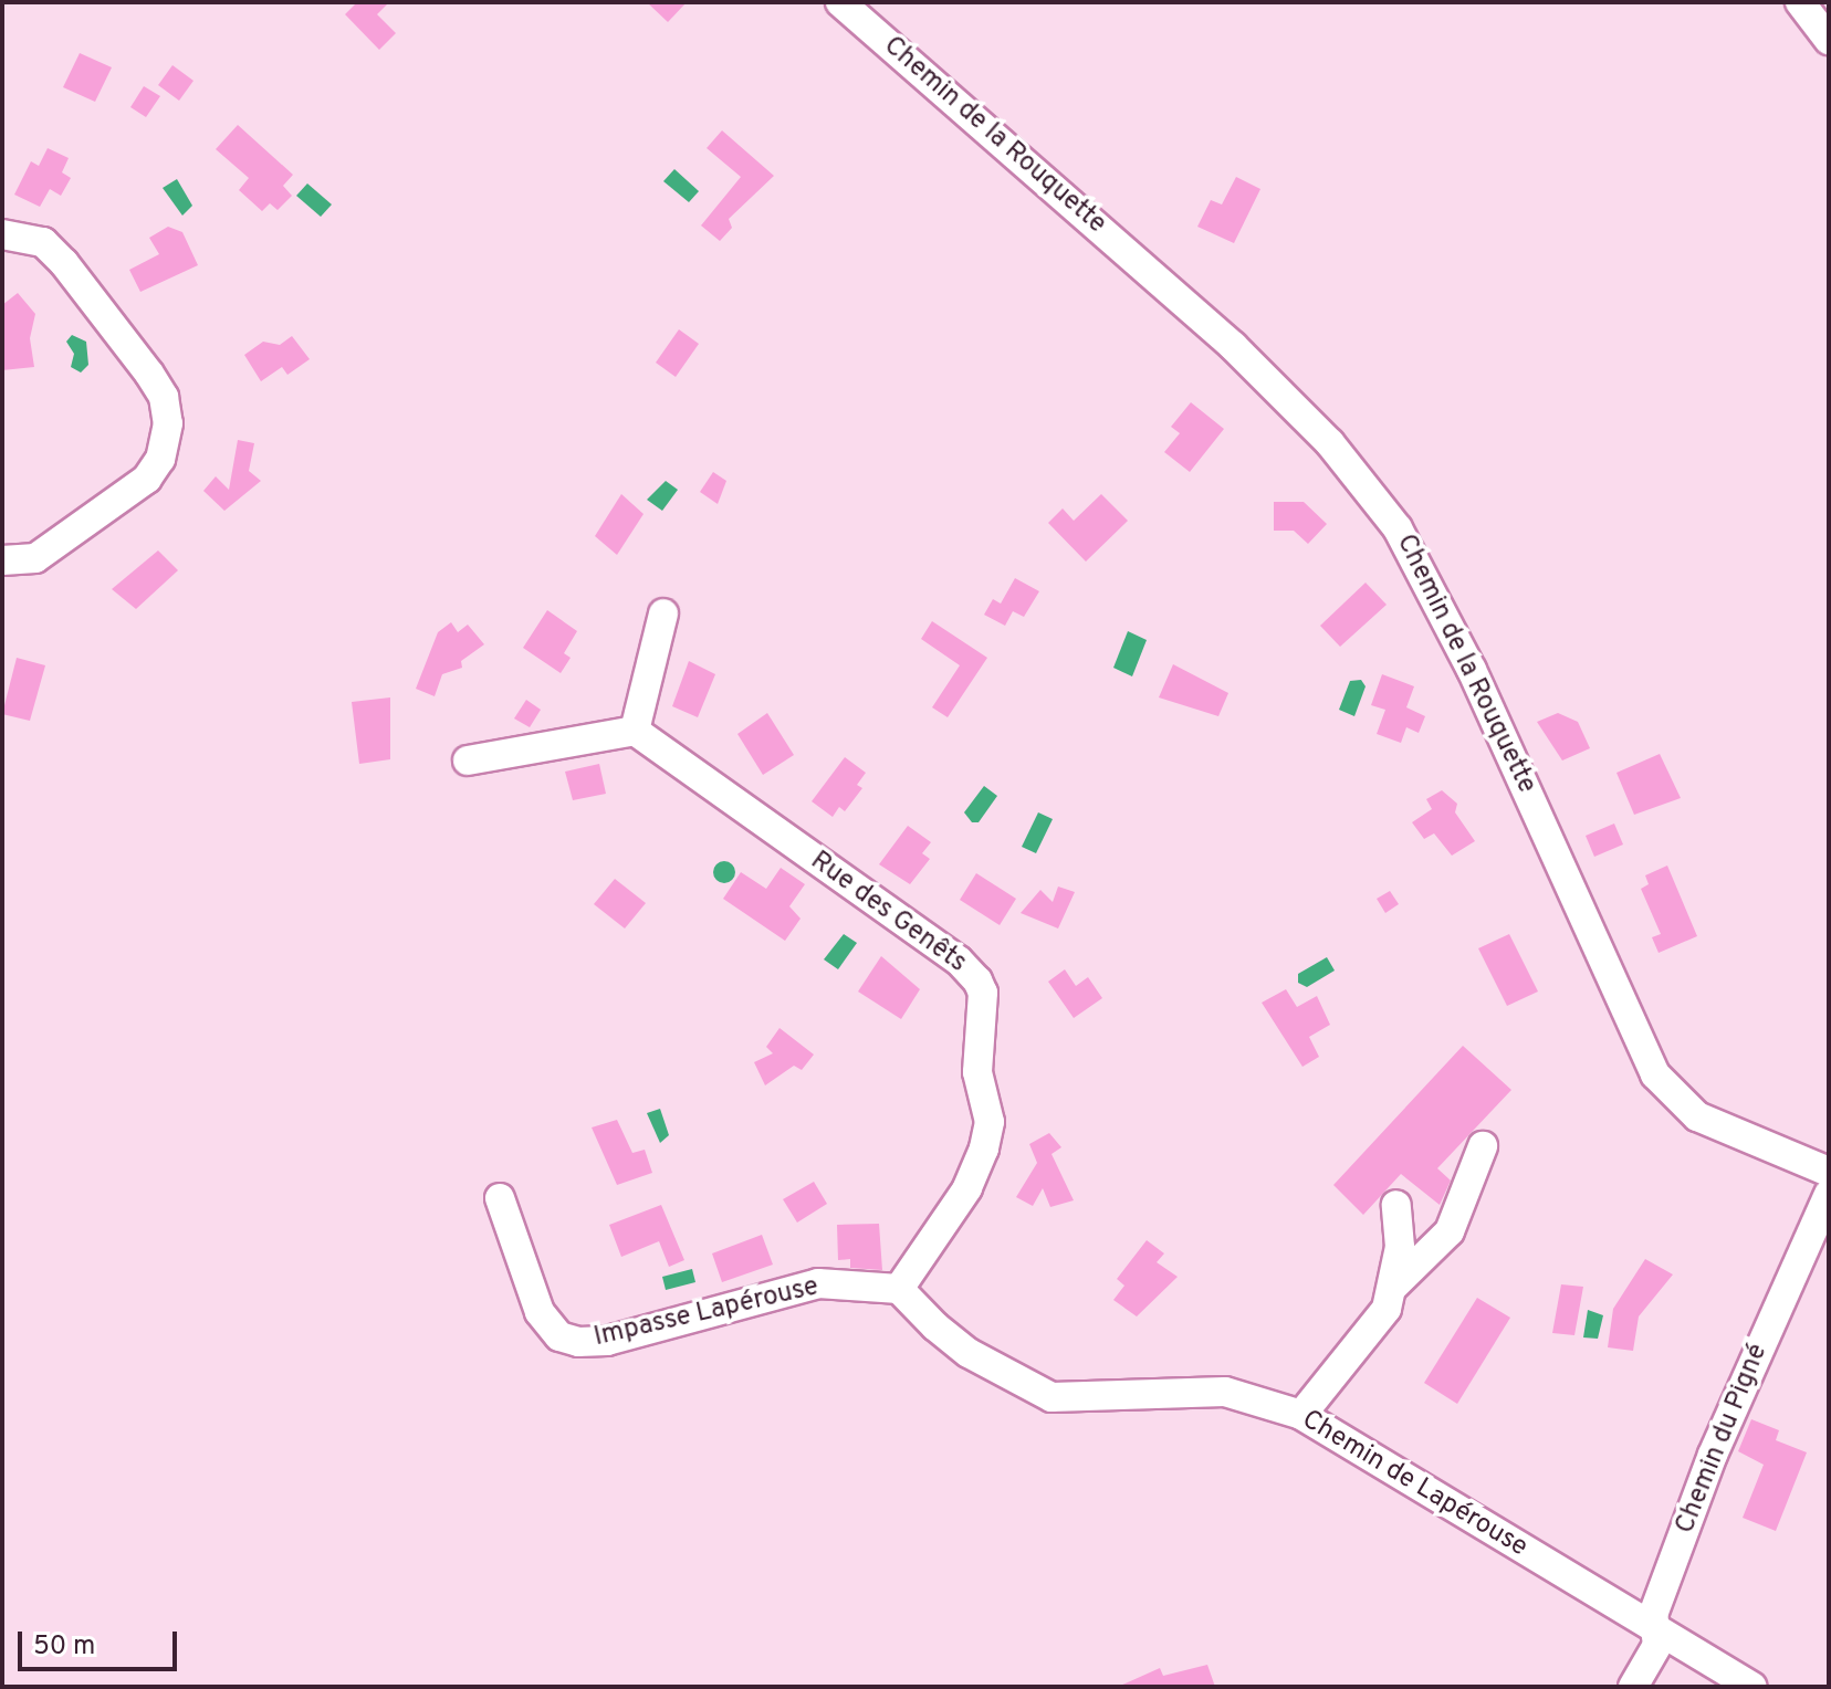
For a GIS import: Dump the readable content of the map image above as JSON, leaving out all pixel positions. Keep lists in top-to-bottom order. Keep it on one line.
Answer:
{"streets":{"street":["Chemin de la Rouquette","Rue des Genêts","Impasse Lapérouse","Chemin du Pigné","Chemin de Lapérouse"]},"crossings":[["Rue des Genêts","Impasse Lapérouse"],["Rue des Genêts","Chemin de Lapérouse"],["Impasse Lapérouse","Chemin de Lapérouse"],["Chemin du Pigné","Chemin de Lapérouse"]],"scale_bar":"50 m"}
